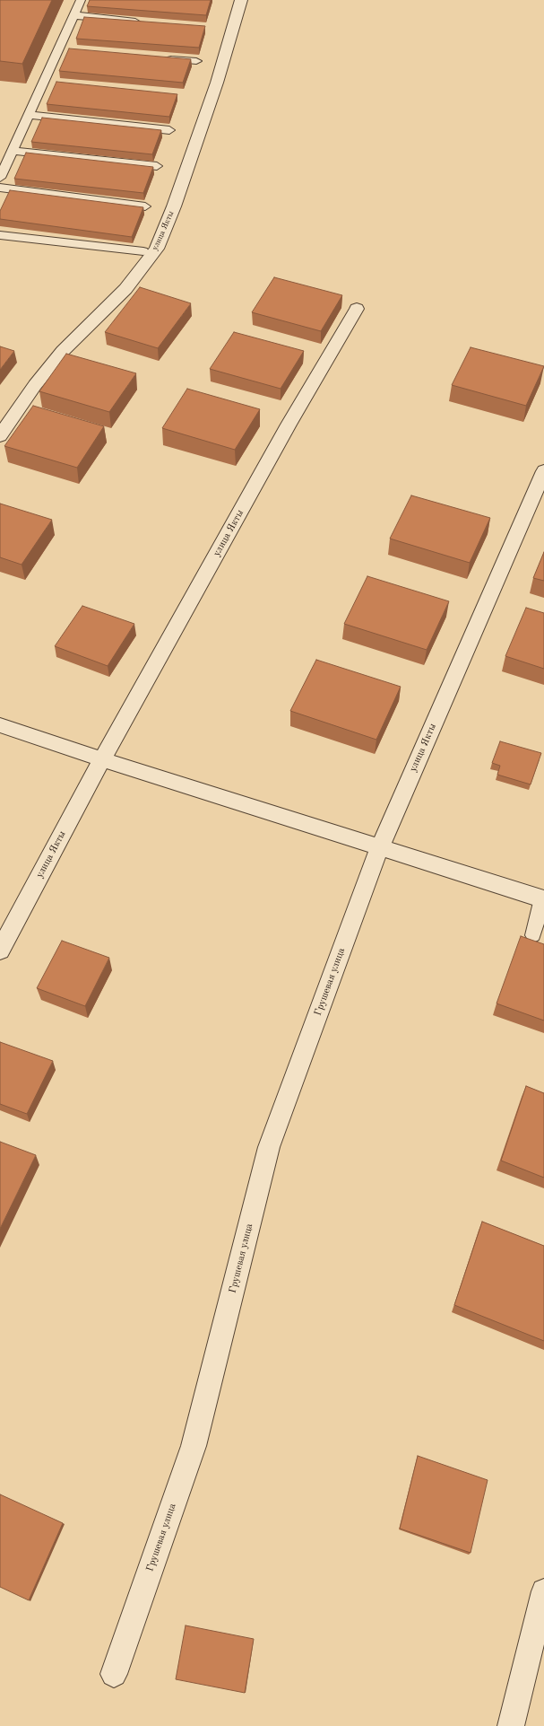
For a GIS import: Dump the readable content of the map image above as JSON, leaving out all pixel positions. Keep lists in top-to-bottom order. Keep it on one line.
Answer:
{"streets":{"street":["улица Якты","Грушевая улица"]},"crossings":[["улица Якты","Грушевая улица"]]}
